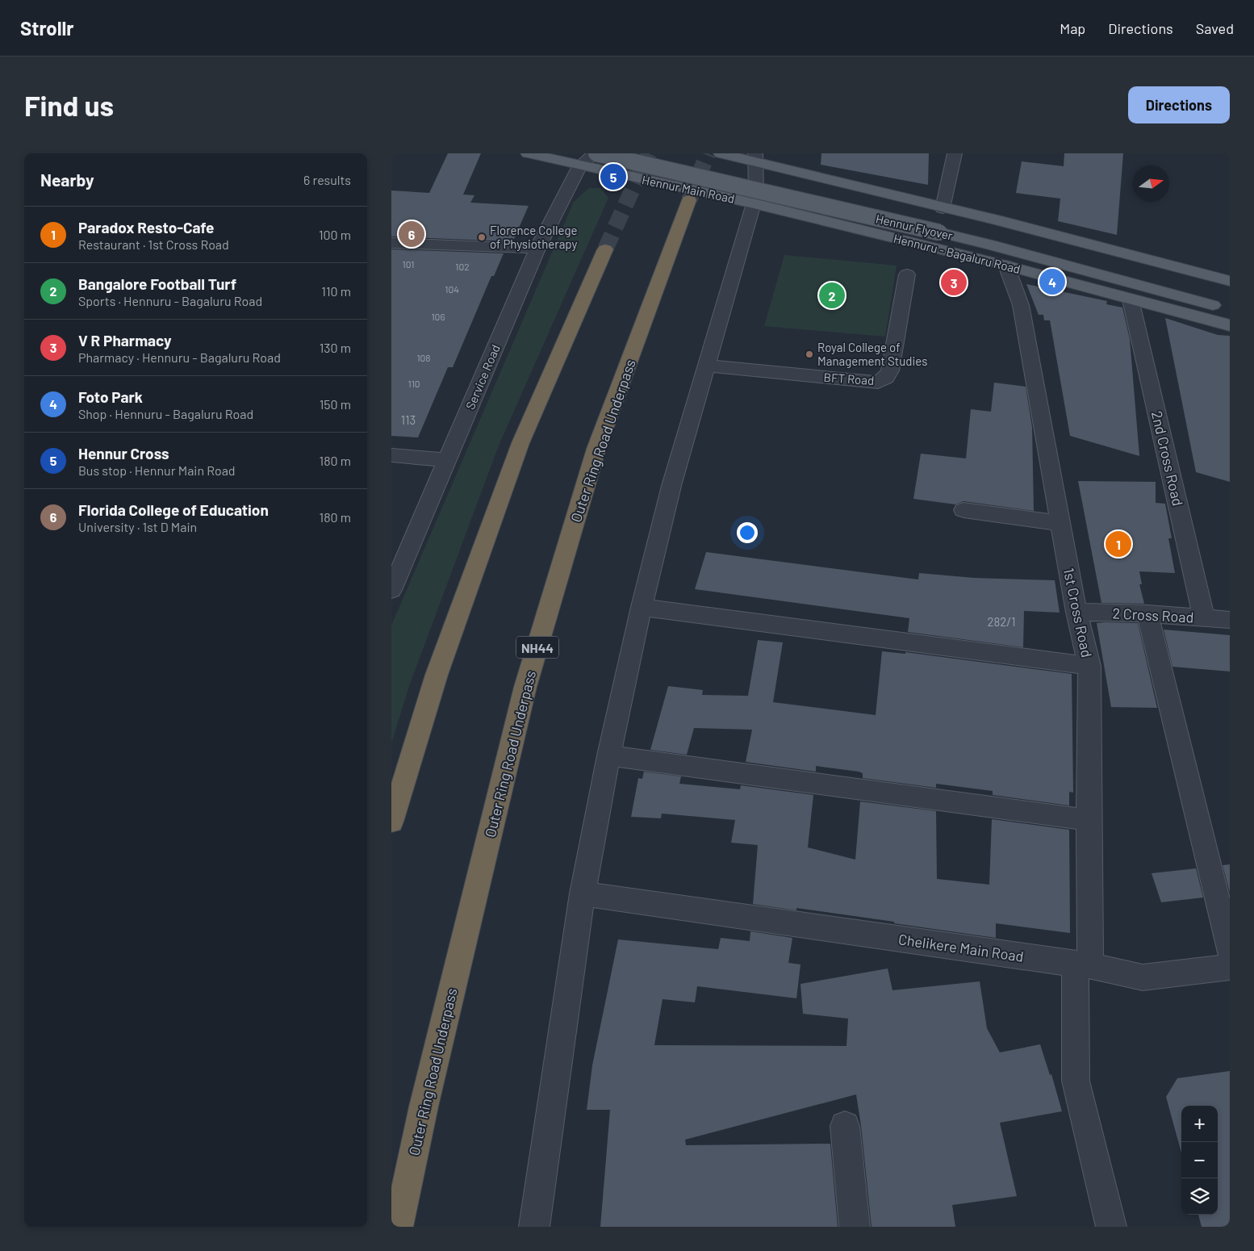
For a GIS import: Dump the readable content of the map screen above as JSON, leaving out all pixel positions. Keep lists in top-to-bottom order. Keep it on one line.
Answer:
{"streets":{"highway":["Outer Ring Road Underpass","NH44"],"main road":["Hennur Main Road","Hennur Flyover","Hennuru - Bagaluru Road"],"street":["Service Road","BFT Road","2nd Cross Road","1st Cross Road","2 Cross Road","Chelikere Main Road"]},"crossings":[["Hennur Main Road","Hennuru - Bagaluru Road"],["Hennur Main Road","Service Road"],["Hennuru - Bagaluru Road","2nd Cross Road"],["Hennuru - Bagaluru Road","1st Cross Road"],["2nd Cross Road","2 Cross Road"],["1st Cross Road","2 Cross Road"],["1st Cross Road","Chelikere Main Road"]],"places":["Florence College of Physiotherapy","Royal College of Management Studies"],"house_numbers":["101","102","104","106","108","110","113","282/1"],"north":"right","page":{"header":"Strollr","nav":["Map","Directions","Saved"],"buttons":"Directions","title":"Find us","heading":["Nearby","6 results"],"pins":["5","6","4","3","2","1"],"list":[{"mark":"1","name":"Paradox Resto-Cafe","note":"Restaurant · 1st Cross Road","value":"100 m"},{"mark":"2","name":"Bangalore Football Turf","note":"Sports · Hennuru - Bagaluru Road","value":"110 m"},{"mark":"3","name":"V R Pharmacy","note":"Pharmacy · Hennuru - Bagaluru Road","value":"130 m"},{"mark":"4","name":"Foto Park","note":"Shop · Hennuru - Bagaluru Road","value":"150 m"},{"mark":"5","name":"Hennur Cross","note":"Bus stop · Hennur Main Road","value":"180 m"},{"mark":"6","name":"Florida College of Education","note":"University · 1st D Main","value":"180 m"}],"map_buttons":["+","−"]}}
